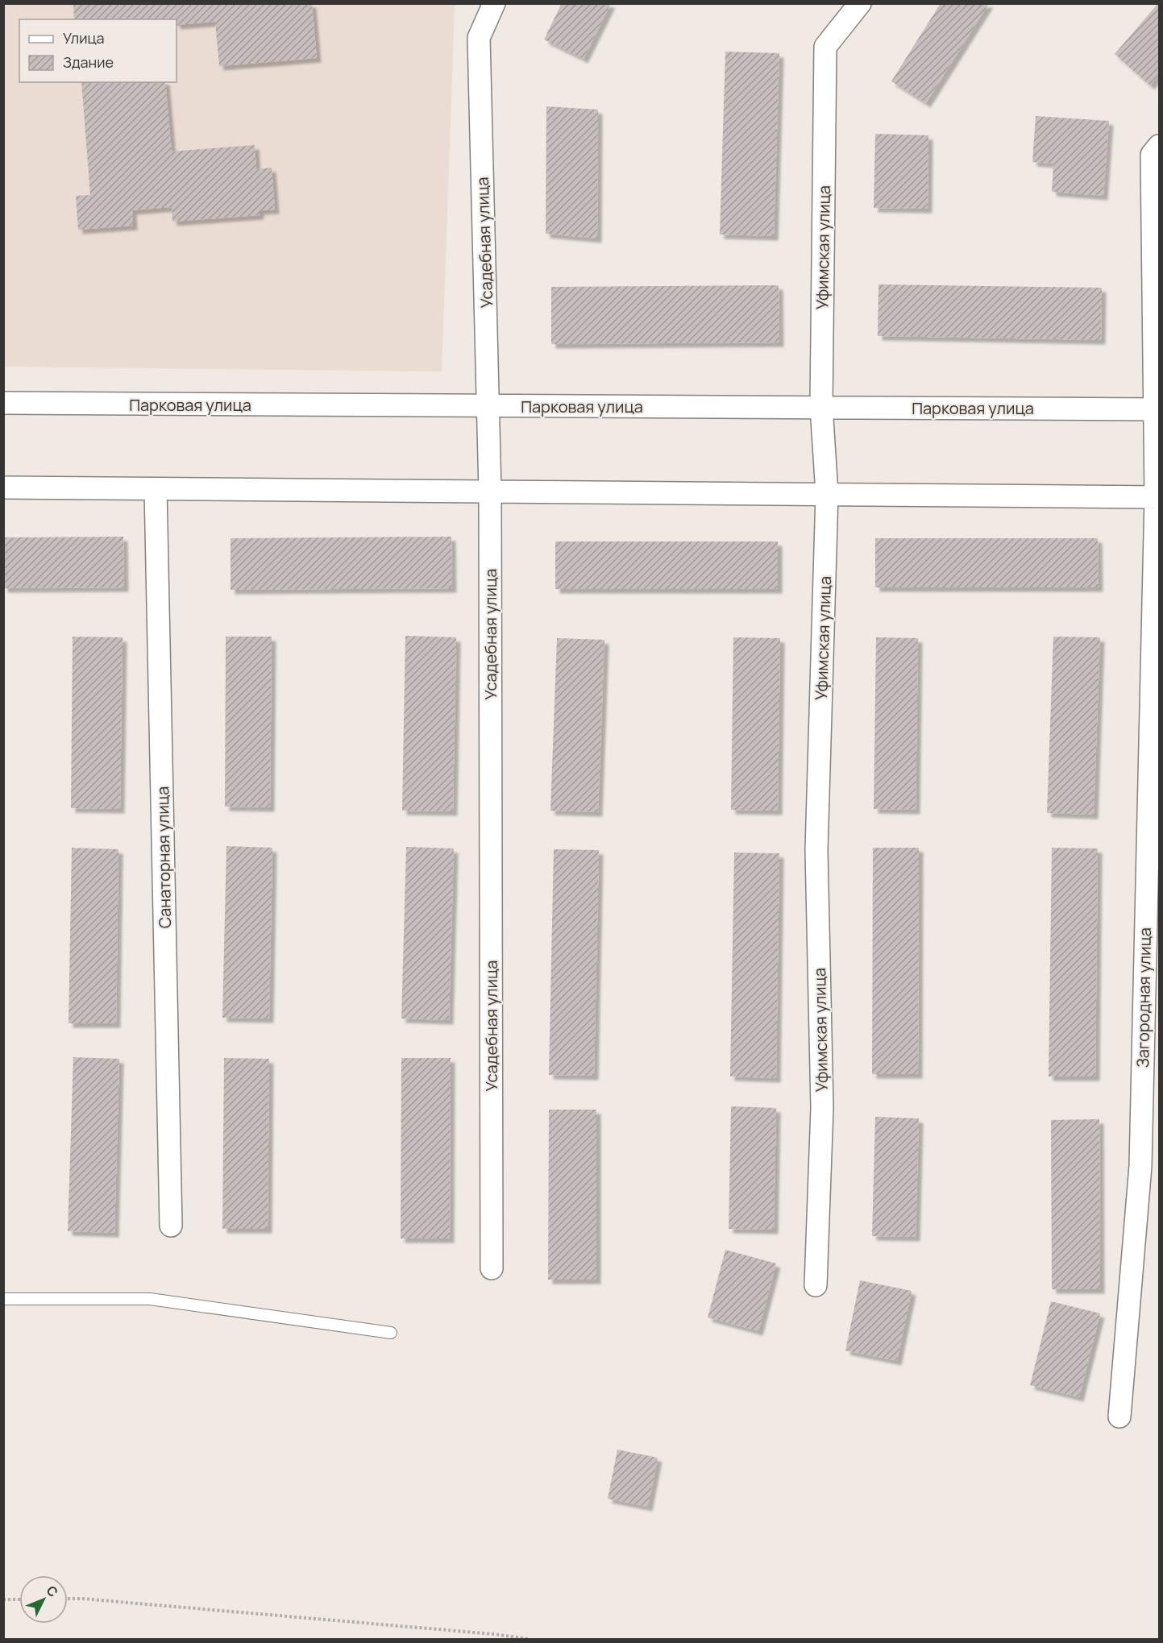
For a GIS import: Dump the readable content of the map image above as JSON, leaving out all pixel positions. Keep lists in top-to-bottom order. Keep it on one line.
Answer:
{"streets":{"street":["Усадебная улица","Уфимская улица","Парковая улица","Санаторная улица","Загородная улица"]},"crossings":[["Усадебная улица","Парковая улица"],["Уфимская улица","Парковая улица"],["Парковая улица","Загородная улица"]],"legend":["Улица","Здание"],"north":"top right"}
